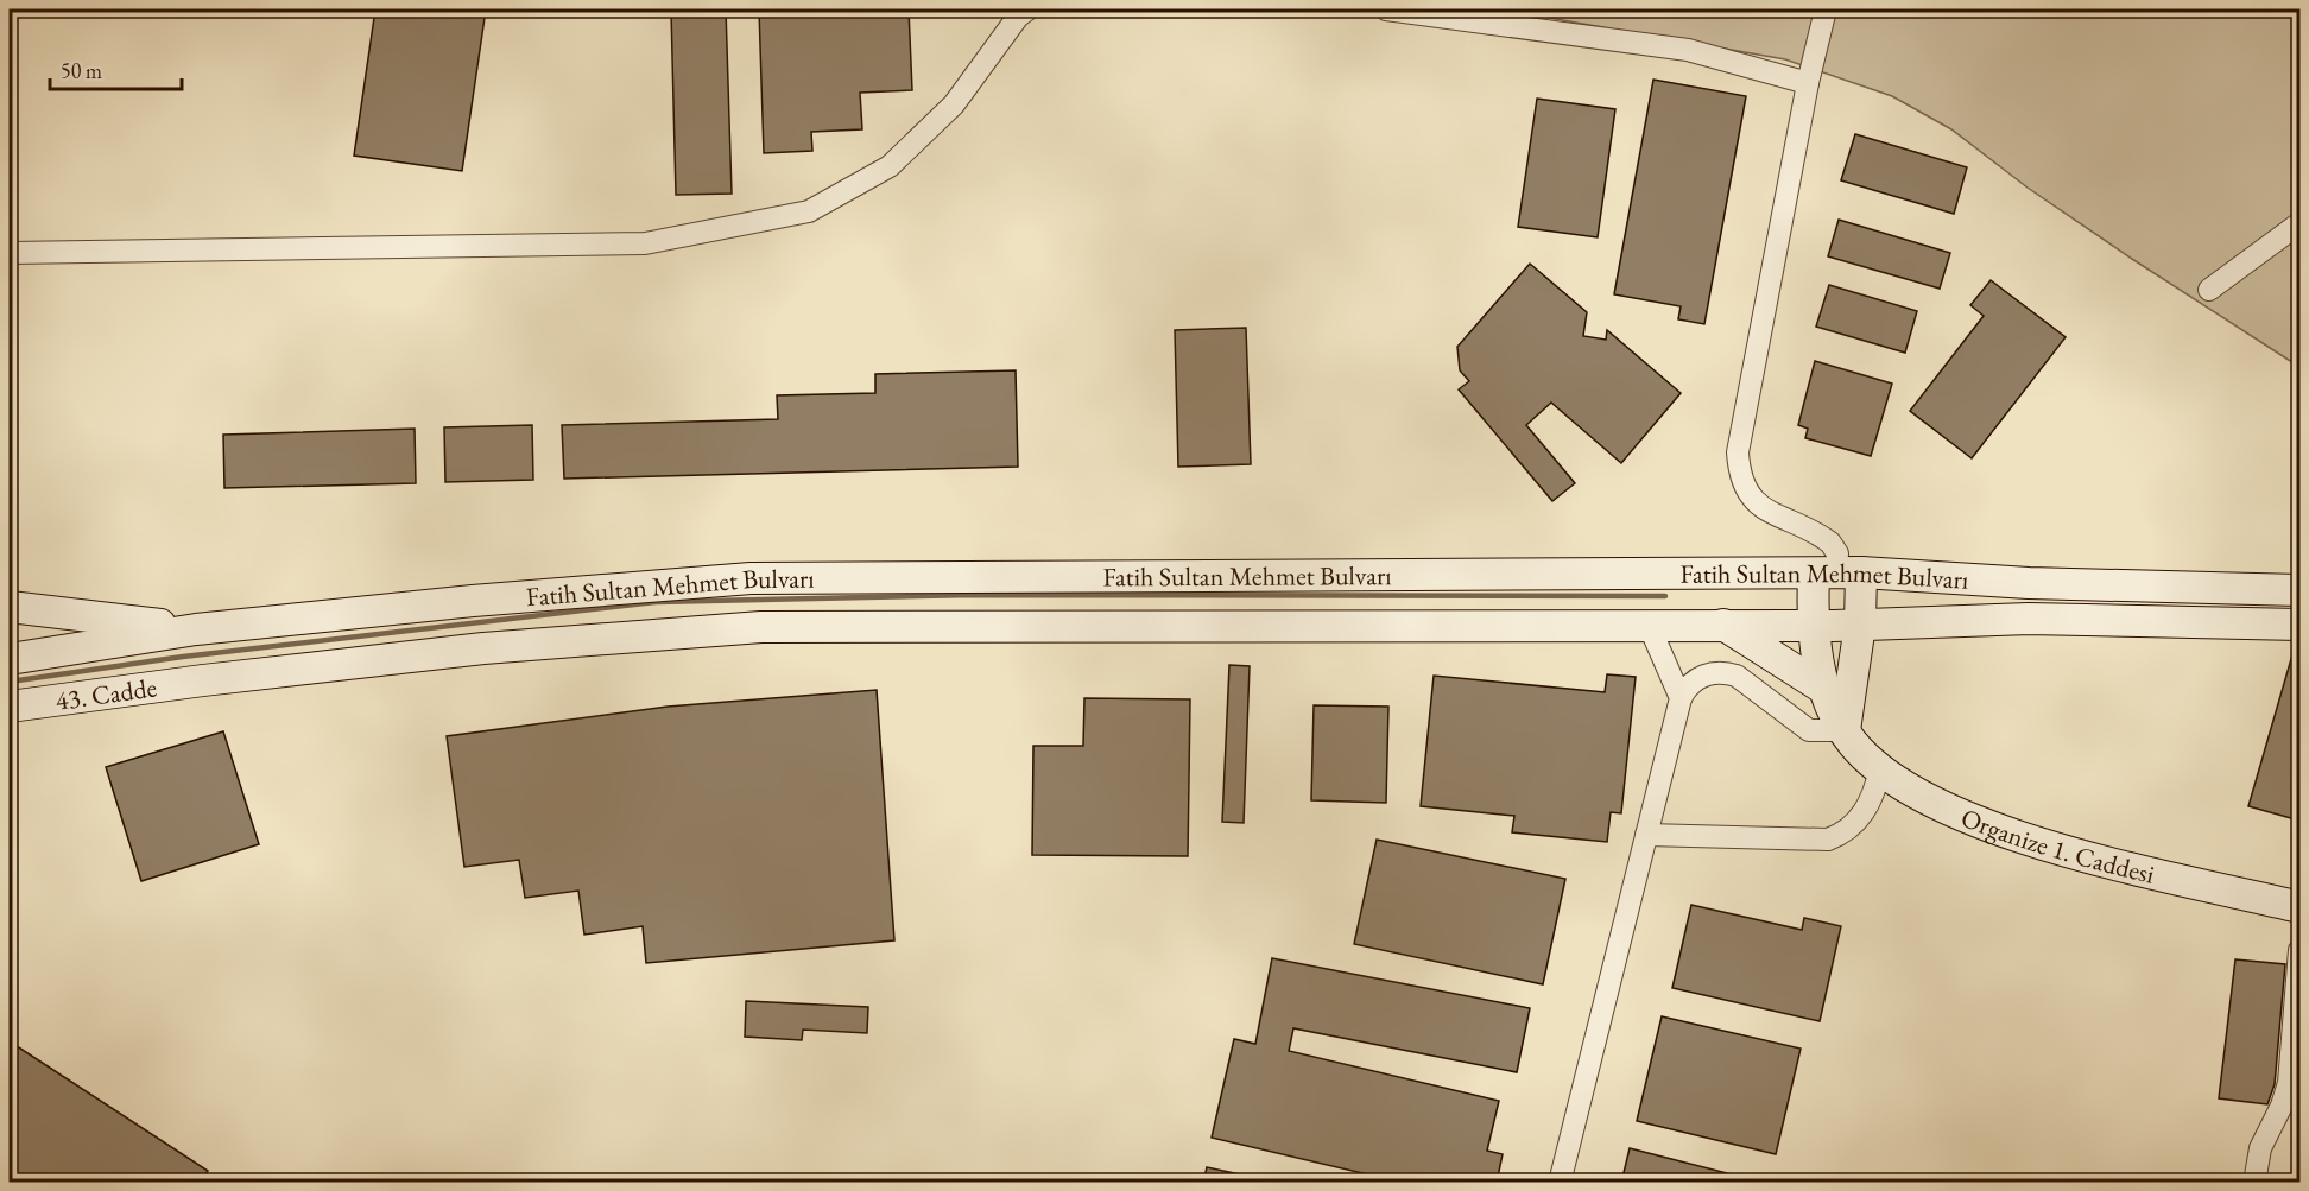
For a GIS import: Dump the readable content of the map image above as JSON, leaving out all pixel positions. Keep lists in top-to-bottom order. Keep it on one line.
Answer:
{"streets":{"main road":["Fatih Sultan Mehmet Bulvarı","43. Cadde","Organize 1. Caddesi"]},"crossings":[["Fatih Sultan Mehmet Bulvarı","43. Cadde"],["Fatih Sultan Mehmet Bulvarı","Organize 1. Caddesi"]],"scale_bar":"50 m"}
